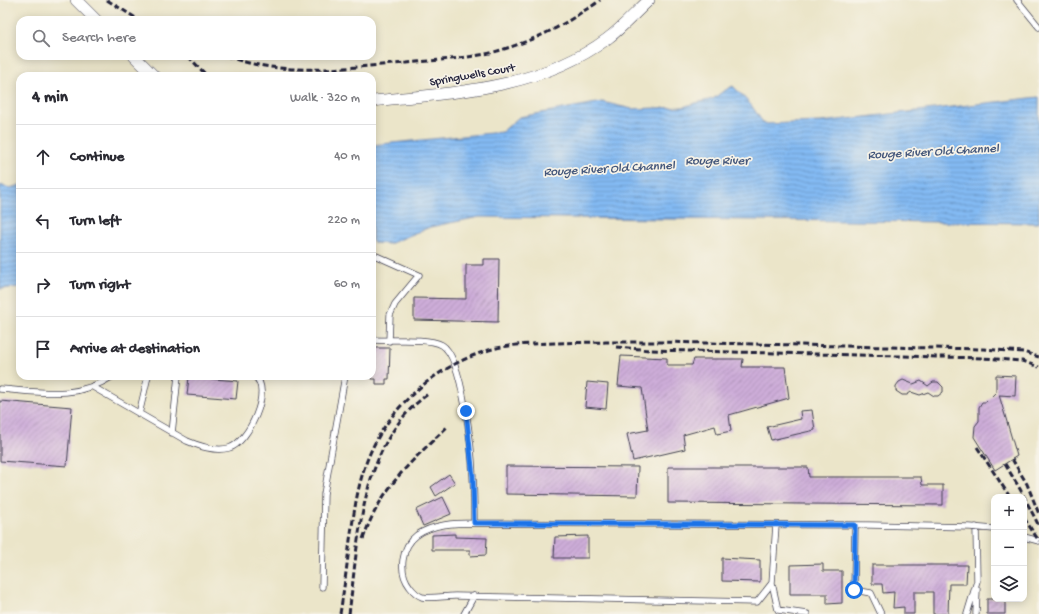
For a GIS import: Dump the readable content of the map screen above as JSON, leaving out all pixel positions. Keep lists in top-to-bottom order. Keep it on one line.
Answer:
{"streets":{"street":["Springwells Court"]},"water":["Rouge River Old Channel","Rouge River"],"page":{"search":"Search here","heading":["4 min","Walk · 320 m"],"list":[["Continue","40 m"],["Turn left","220 m"],["Turn right","60 m"],"Arrive at destination"],"map_buttons":["+","−"]}}
